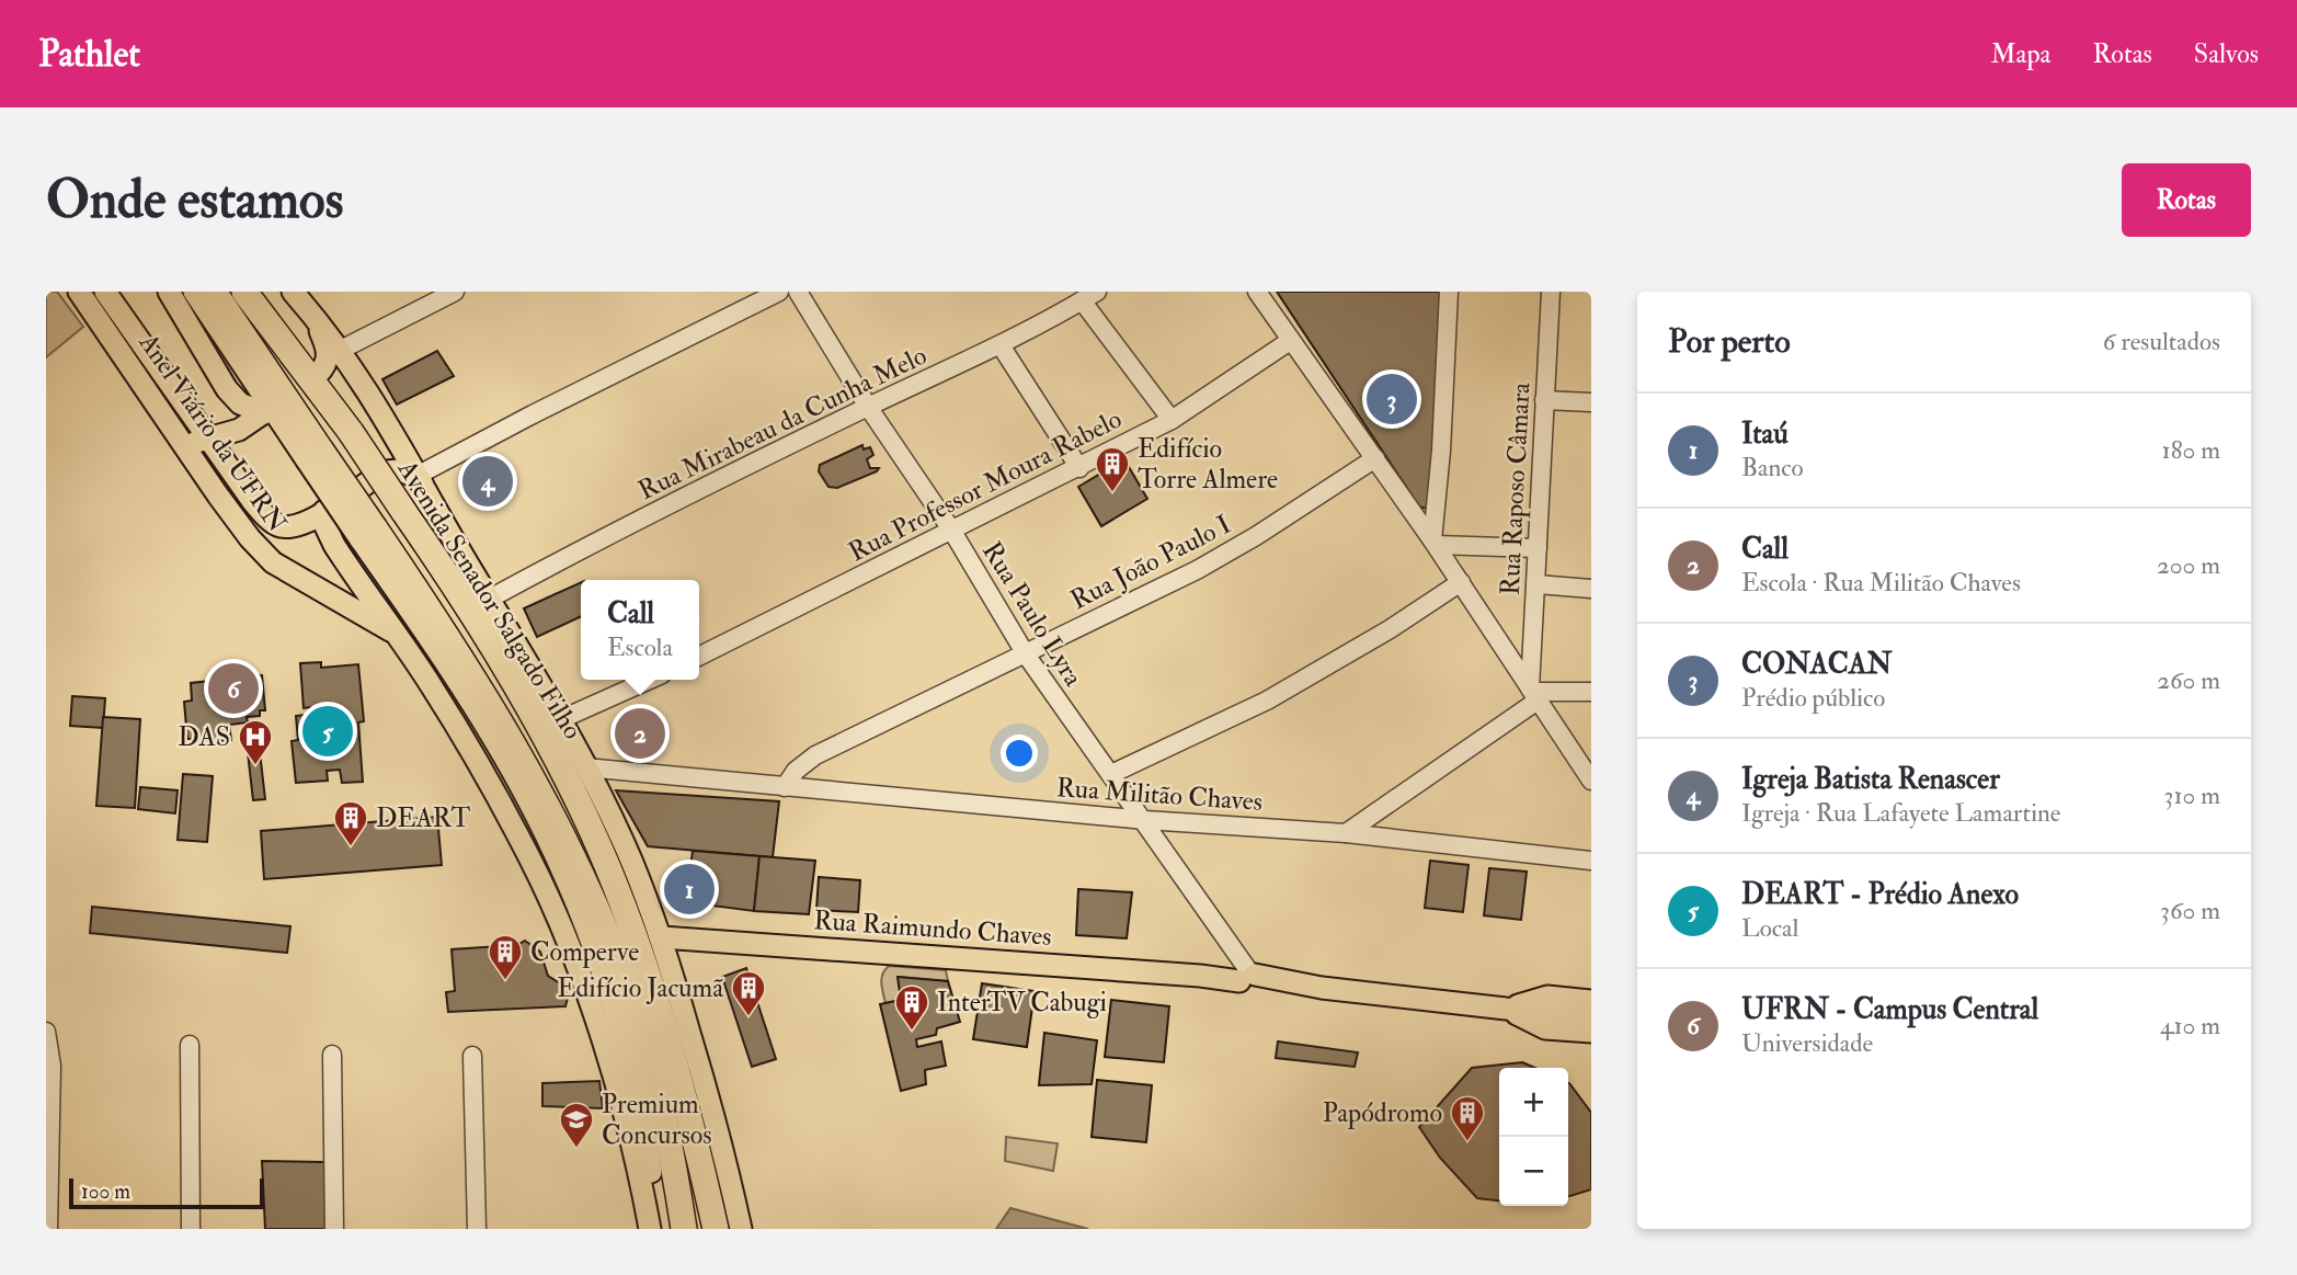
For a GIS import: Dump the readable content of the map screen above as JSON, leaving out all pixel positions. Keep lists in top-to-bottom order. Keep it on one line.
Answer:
{"streets":{"highway":["Avenida Senador Salgado Filho"],"main road":["Anel Viário da UFRN","Rua Raimundo Chaves"],"street":["Rua Mirabeau da Cunha Melo","Rua Professor Moura Rabelo","Rua Raposo Câmara","Rua João Paulo I","Rua Paulo Lyra","Rua Militão Chaves"]},"crossings":[["Rua Mirabeau da Cunha Melo","Avenida Senador Salgado Filho"],["Rua Mirabeau da Cunha Melo","Rua Paulo Lyra"],["Rua Professor Moura Rabelo","Rua Paulo Lyra"],["Rua João Paulo I","Rua Paulo Lyra"],["Rua João Paulo I","Rua Militão Chaves"],["Avenida Senador Salgado Filho","Rua Militão Chaves"],["Avenida Senador Salgado Filho","Rua Raimundo Chaves"],["Rua Paulo Lyra","Rua Militão Chaves"],["Rua Paulo Lyra","Rua Raimundo Chaves"]],"places":{"building":["Edifício Torre Almere","DEART","Comperve","Edifício Jacumã","InterTV Cabugi","Papódromo"],"hospital":["DAS"],"school or university":["Premium Concursos"]},"scale_bar":"100 m","page":{"header":"Pathlet","nav":["Mapa","Rotas","Salvos"],"buttons":"Rotas","title":"Onde estamos","heading":["Por perto","6 resultados"],"pins":["3","4","6","5","2","1"],"list":[{"mark":"1","name":"Itaú","note":"Banco","value":"180 m"},{"mark":"2","name":"Call","note":"Escola · Rua Militão Chaves","value":"200 m"},{"mark":"3","name":"CONACAN","note":"Prédio público","value":"260 m"},{"mark":"4","name":"Igreja Batista Renascer","note":"Igreja · Rua Lafayete Lamartine","value":"310 m"},{"mark":"5","name":"DEART - Prédio Anexo","note":"Local","value":"360 m"},{"mark":"6","name":"UFRN - Campus Central","note":"Universidade","value":"410 m"}],"popup":["Call","Escola"],"map_buttons":["+","−"],"scale":"100 m"}}
